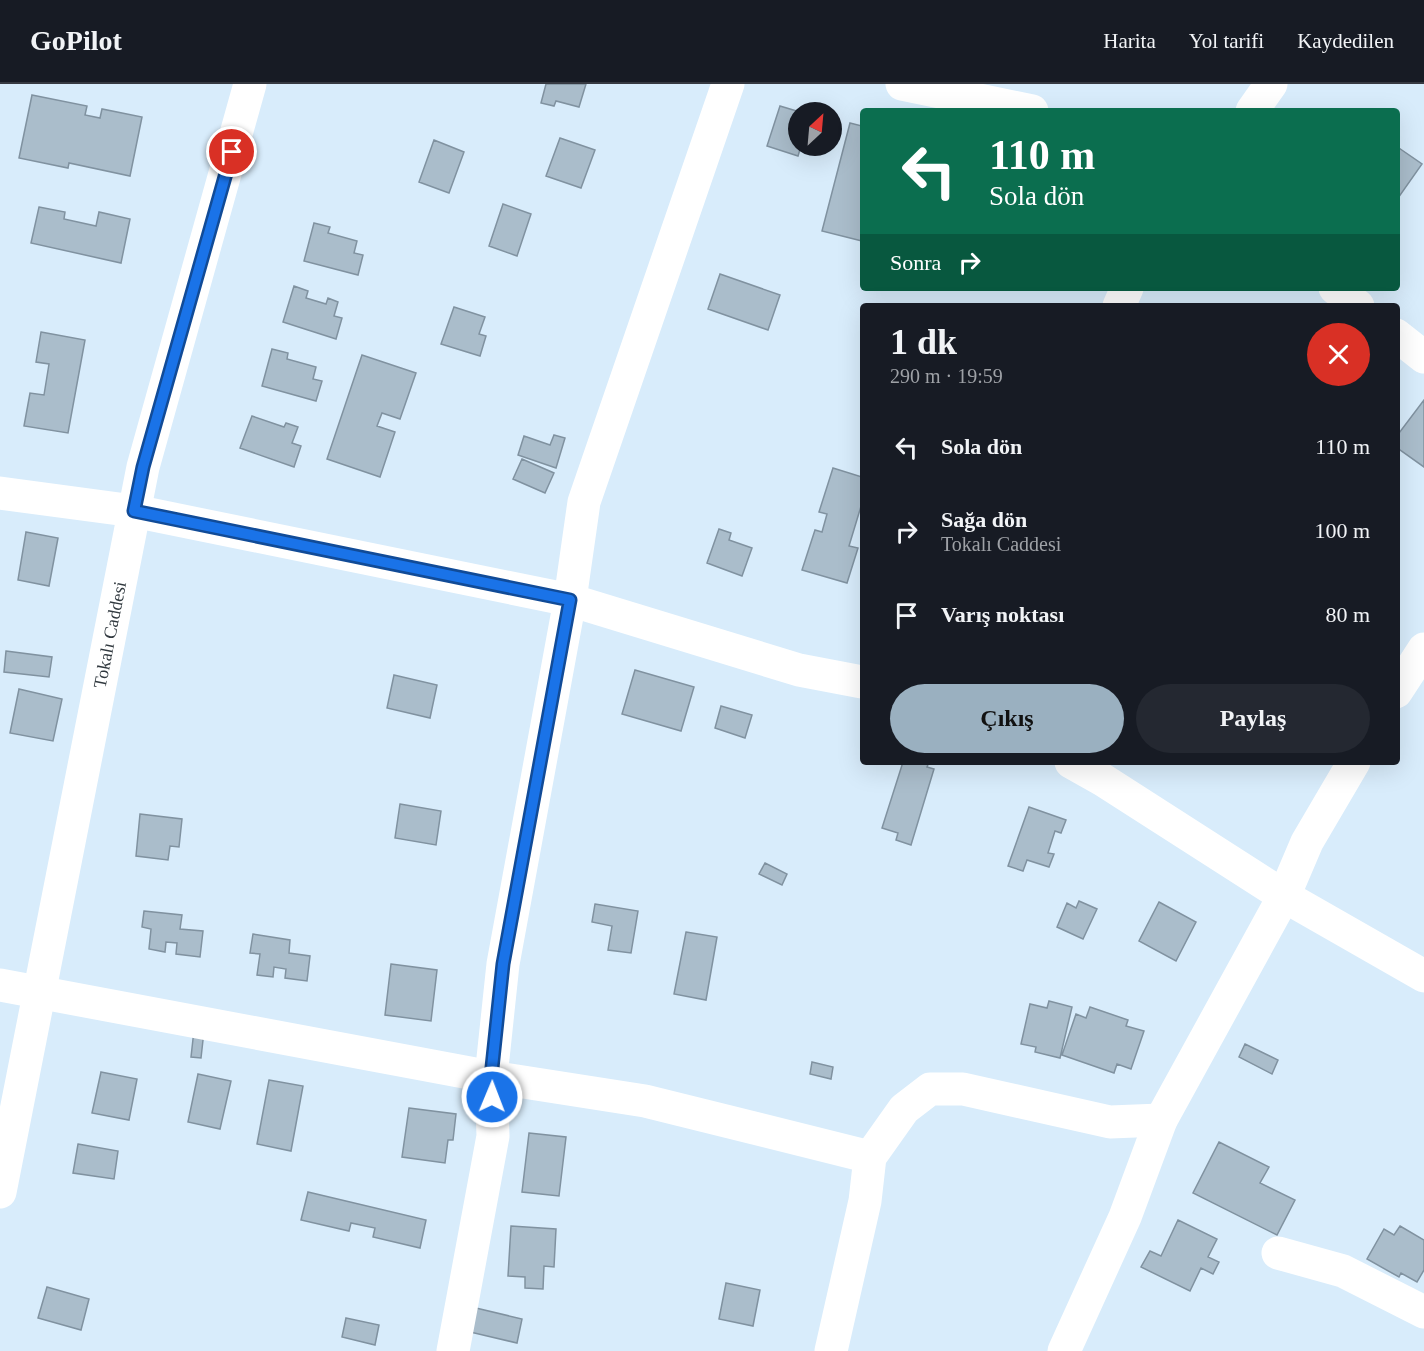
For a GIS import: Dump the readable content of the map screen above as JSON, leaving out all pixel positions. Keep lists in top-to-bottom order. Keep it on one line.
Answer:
{"streets":{"street":["Tokalı Caddesi"]},"north":"top right","page":{"header":"GoPilot","nav":["Harita","Yol tarifi","Kaydedilen"],"turn":["110 m","Sola dön"],"then":"Sonra","heading":["1 dk","290 m · 19:59"],"list":[{"name":"Sola dön","value":"110 m"},{"name":"Sağa dön","note":"Tokalı Caddesi","value":"100 m"},{"name":"Varış noktası","value":"80 m"}],"buttons":["Çıkış","Paylaş"]}}
